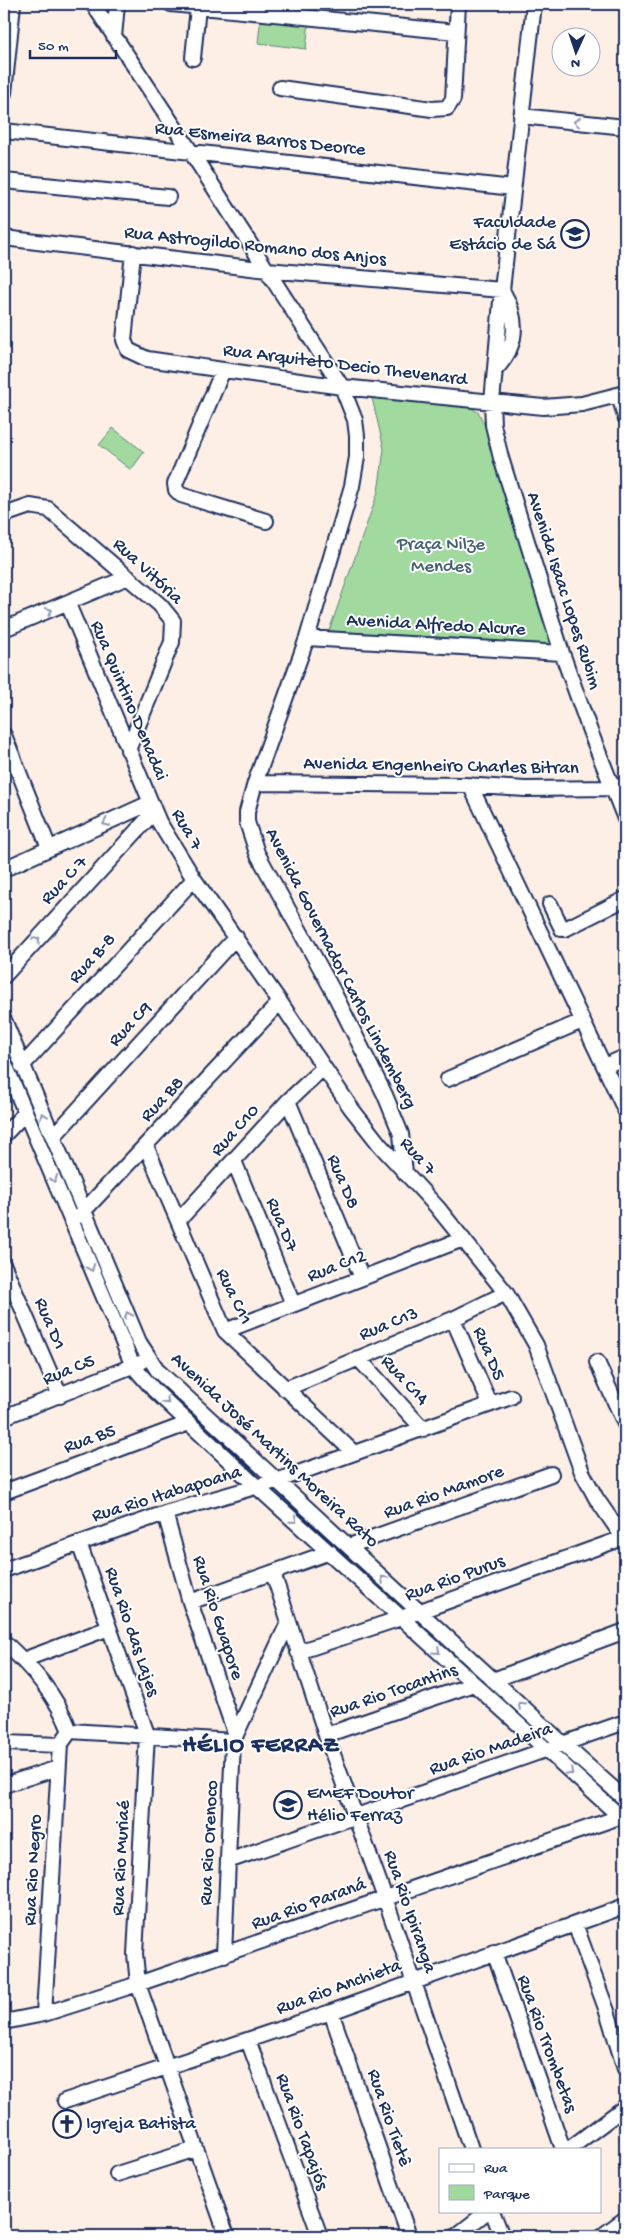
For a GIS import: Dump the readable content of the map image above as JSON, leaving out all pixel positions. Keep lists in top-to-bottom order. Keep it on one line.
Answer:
{"streets":{"street":["Rua Esmeira Barros Deorce","Rua Astrogildo Romano dos Anjos","Rua Arquiteto Decio Thevenard","Rua Vitória","Avenida Isaac Lopes Rubim","Avenida Alfredo Alcure","Rua Quintino Denadai","Avenida Engenheiro Charles Bitran","Rua 7","Rua C 7","Rua B-8","Avenida Governador Carlos Lindemberg","Rua C9","Rua B8","Rua C10","Rua D8","Rua D7","Rua C12","Rua C11","Rua D1","Rua C13","Rua D5","Rua C5","Rua C14","Rua B5","Avenida José Martins Moreira Rato","Rua Rio Mamore","Rua Rio Itabapoana","Rua Rio Purus","Rua Rio Guapore","Rua Rio das Lajes","Rua Rio Tocantins","Rua Rio Madeira","Rua Rio Orenoco","Rua Rio Muriaé","Rua Rio Negro","Rua Rio Paraná","Rua Rio Ipiranga","Rua Rio Anchieta","Rua Rio Trombetas","Rua Rio Tietê","Rua Rio Tapajós"]},"crossings":[["Rua Esmeira Barros Deorce","Avenida Isaac Lopes Rubim"],["Rua Astrogildo Romano dos Anjos","Rua Arquiteto Decio Thevenard"],["Rua Astrogildo Romano dos Anjos","Avenida Isaac Lopes Rubim"],["Rua Arquiteto Decio Thevenard","Avenida Isaac Lopes Rubim"],["Rua Vitória","Rua Quintino Denadai"],["Avenida Isaac Lopes Rubim","Avenida Alfredo Alcure"],["Avenida Isaac Lopes Rubim","Avenida Engenheiro Charles Bitran"],["Avenida Alfredo Alcure","Avenida Governador Carlos Lindemberg"],["Rua Quintino Denadai","Rua 7"],["Rua Quintino Denadai","Rua C 7"],["Avenida Engenheiro Charles Bitran","Avenida Governador Carlos Lindemberg"],["Rua 7","Rua C 7"],["Rua 7","Rua B-8"],["Rua 7","Avenida Governador Carlos Lindemberg"],["Rua 7","Rua C9"],["Rua 7","Rua B8"],["Rua 7","Rua C10"],["Rua 7","Rua C12"],["Rua 7","Rua C13"],["Rua 7","Rua Rio Purus"],["Rua B-8","Avenida José Martins Moreira Rato"],["Rua C9","Avenida José Martins Moreira Rato"],["Rua B8","Rua C11"],["Rua B8","Avenida José Martins Moreira Rato"],["Rua C10","Rua D8"],["Rua C10","Rua D7"],["Rua C10","Rua C11"],["Rua D8","Rua C12"],["Rua D7","Rua C12"],["Rua C12","Rua C11"],["Rua C11","Rua C13"],["Rua C11","Rua Rio Itabapoana"],["Rua D1","Rua C5"],["Rua C13","Rua D5"],["Rua C13","Rua C14"],["Rua D5","Rua Rio Itabapoana"],["Rua C5","Avenida José Martins Moreira Rato"],["Rua C14","Rua Rio Itabapoana"],["Rua B5","Avenida José Martins Moreira Rato"],["Avenida José Martins Moreira Rato","Rua Rio Mamore"],["Avenida José Martins Moreira Rato","Rua Rio Itabapoana"],["Avenida José Martins Moreira Rato","Rua Rio Purus"],["Avenida José Martins Moreira Rato","Rua Rio Tocantins"],["Avenida José Martins Moreira Rato","Rua Rio Madeira"],["Avenida José Martins Moreira Rato","Rua Rio Paraná"],["Rua Rio Itabapoana","Rua Rio Guapore"],["Rua Rio Itabapoana","Rua Rio das Lajes"],["Rua Rio Purus","Rua Rio Ipiranga"],["Rua Rio Guapore","Rua Rio Orenoco"],["Rua Rio das Lajes","Rua Rio Muriaé"],["Rua Rio Tocantins","Rua Rio Ipiranga"],["Rua Rio Madeira","Rua Rio Orenoco"],["Rua Rio Madeira","Rua Rio Ipiranga"],["Rua Rio Orenoco","Rua Rio Paraná"],["Rua Rio Muriaé","Rua Rio Paraná"],["Rua Rio Muriaé","Rua Rio Anchieta"],["Rua Rio Negro","Rua Rio Paraná"],["Rua Rio Paraná","Rua Rio Ipiranga"],["Rua Rio Ipiranga","Rua Rio Anchieta"],["Rua Rio Anchieta","Rua Rio Trombetas"],["Rua Rio Anchieta","Rua Rio Tietê"],["Rua Rio Anchieta","Rua Rio Tapajós"]],"one_way":["Rua C 7"],"districts":["HÉLIO FERRAZ"],"parks":["Praça Nilze Mendes"],"places":{"school or university":["Faculdade Estácio de Sá","EMEF Doutor Hélio Ferraz"],"church":["Igreja Batista"]},"legend":["Rua","Parque"],"scale_bar":"50 m","north":"bottom"}
